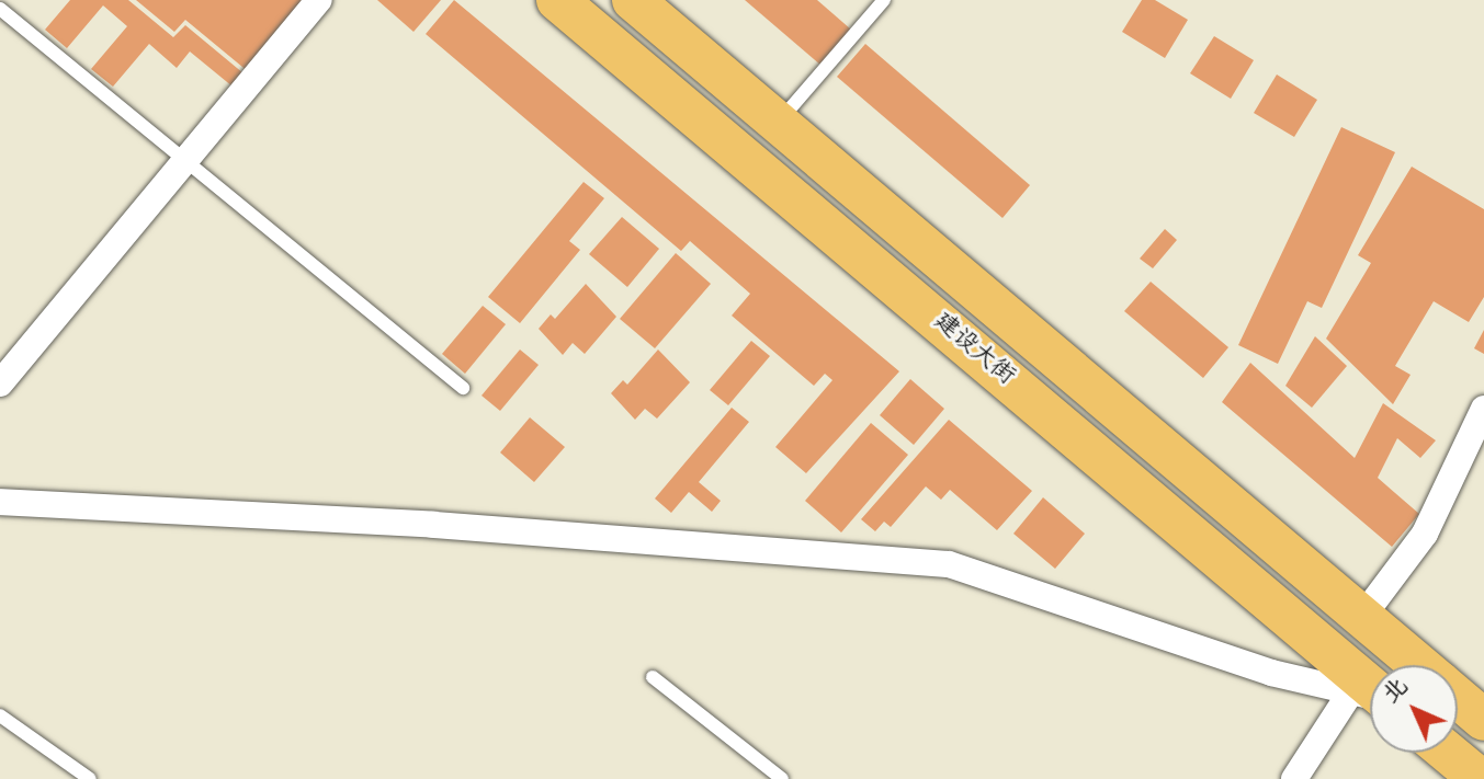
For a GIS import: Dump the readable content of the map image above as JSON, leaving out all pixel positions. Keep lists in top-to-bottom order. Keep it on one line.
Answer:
{"streets":{"main road":["建设大街"]},"north":"top left"}
